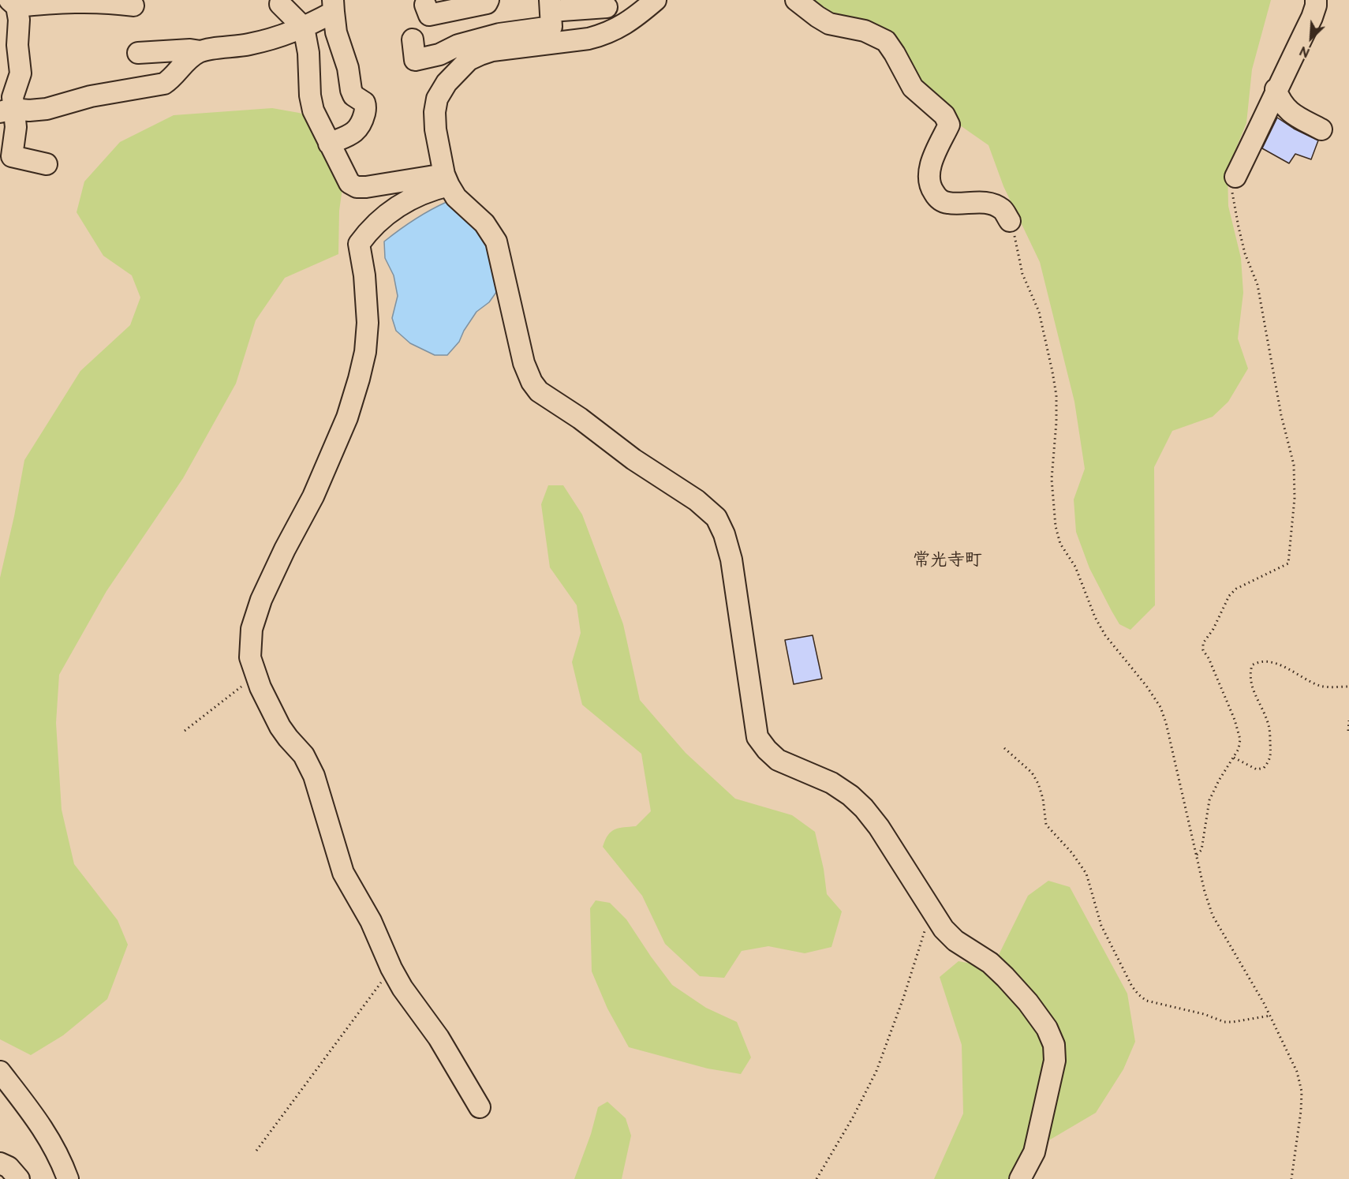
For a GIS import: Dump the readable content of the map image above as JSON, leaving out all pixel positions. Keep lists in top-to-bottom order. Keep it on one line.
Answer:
{"districts":["常光寺町"],"north":"bottom left"}
